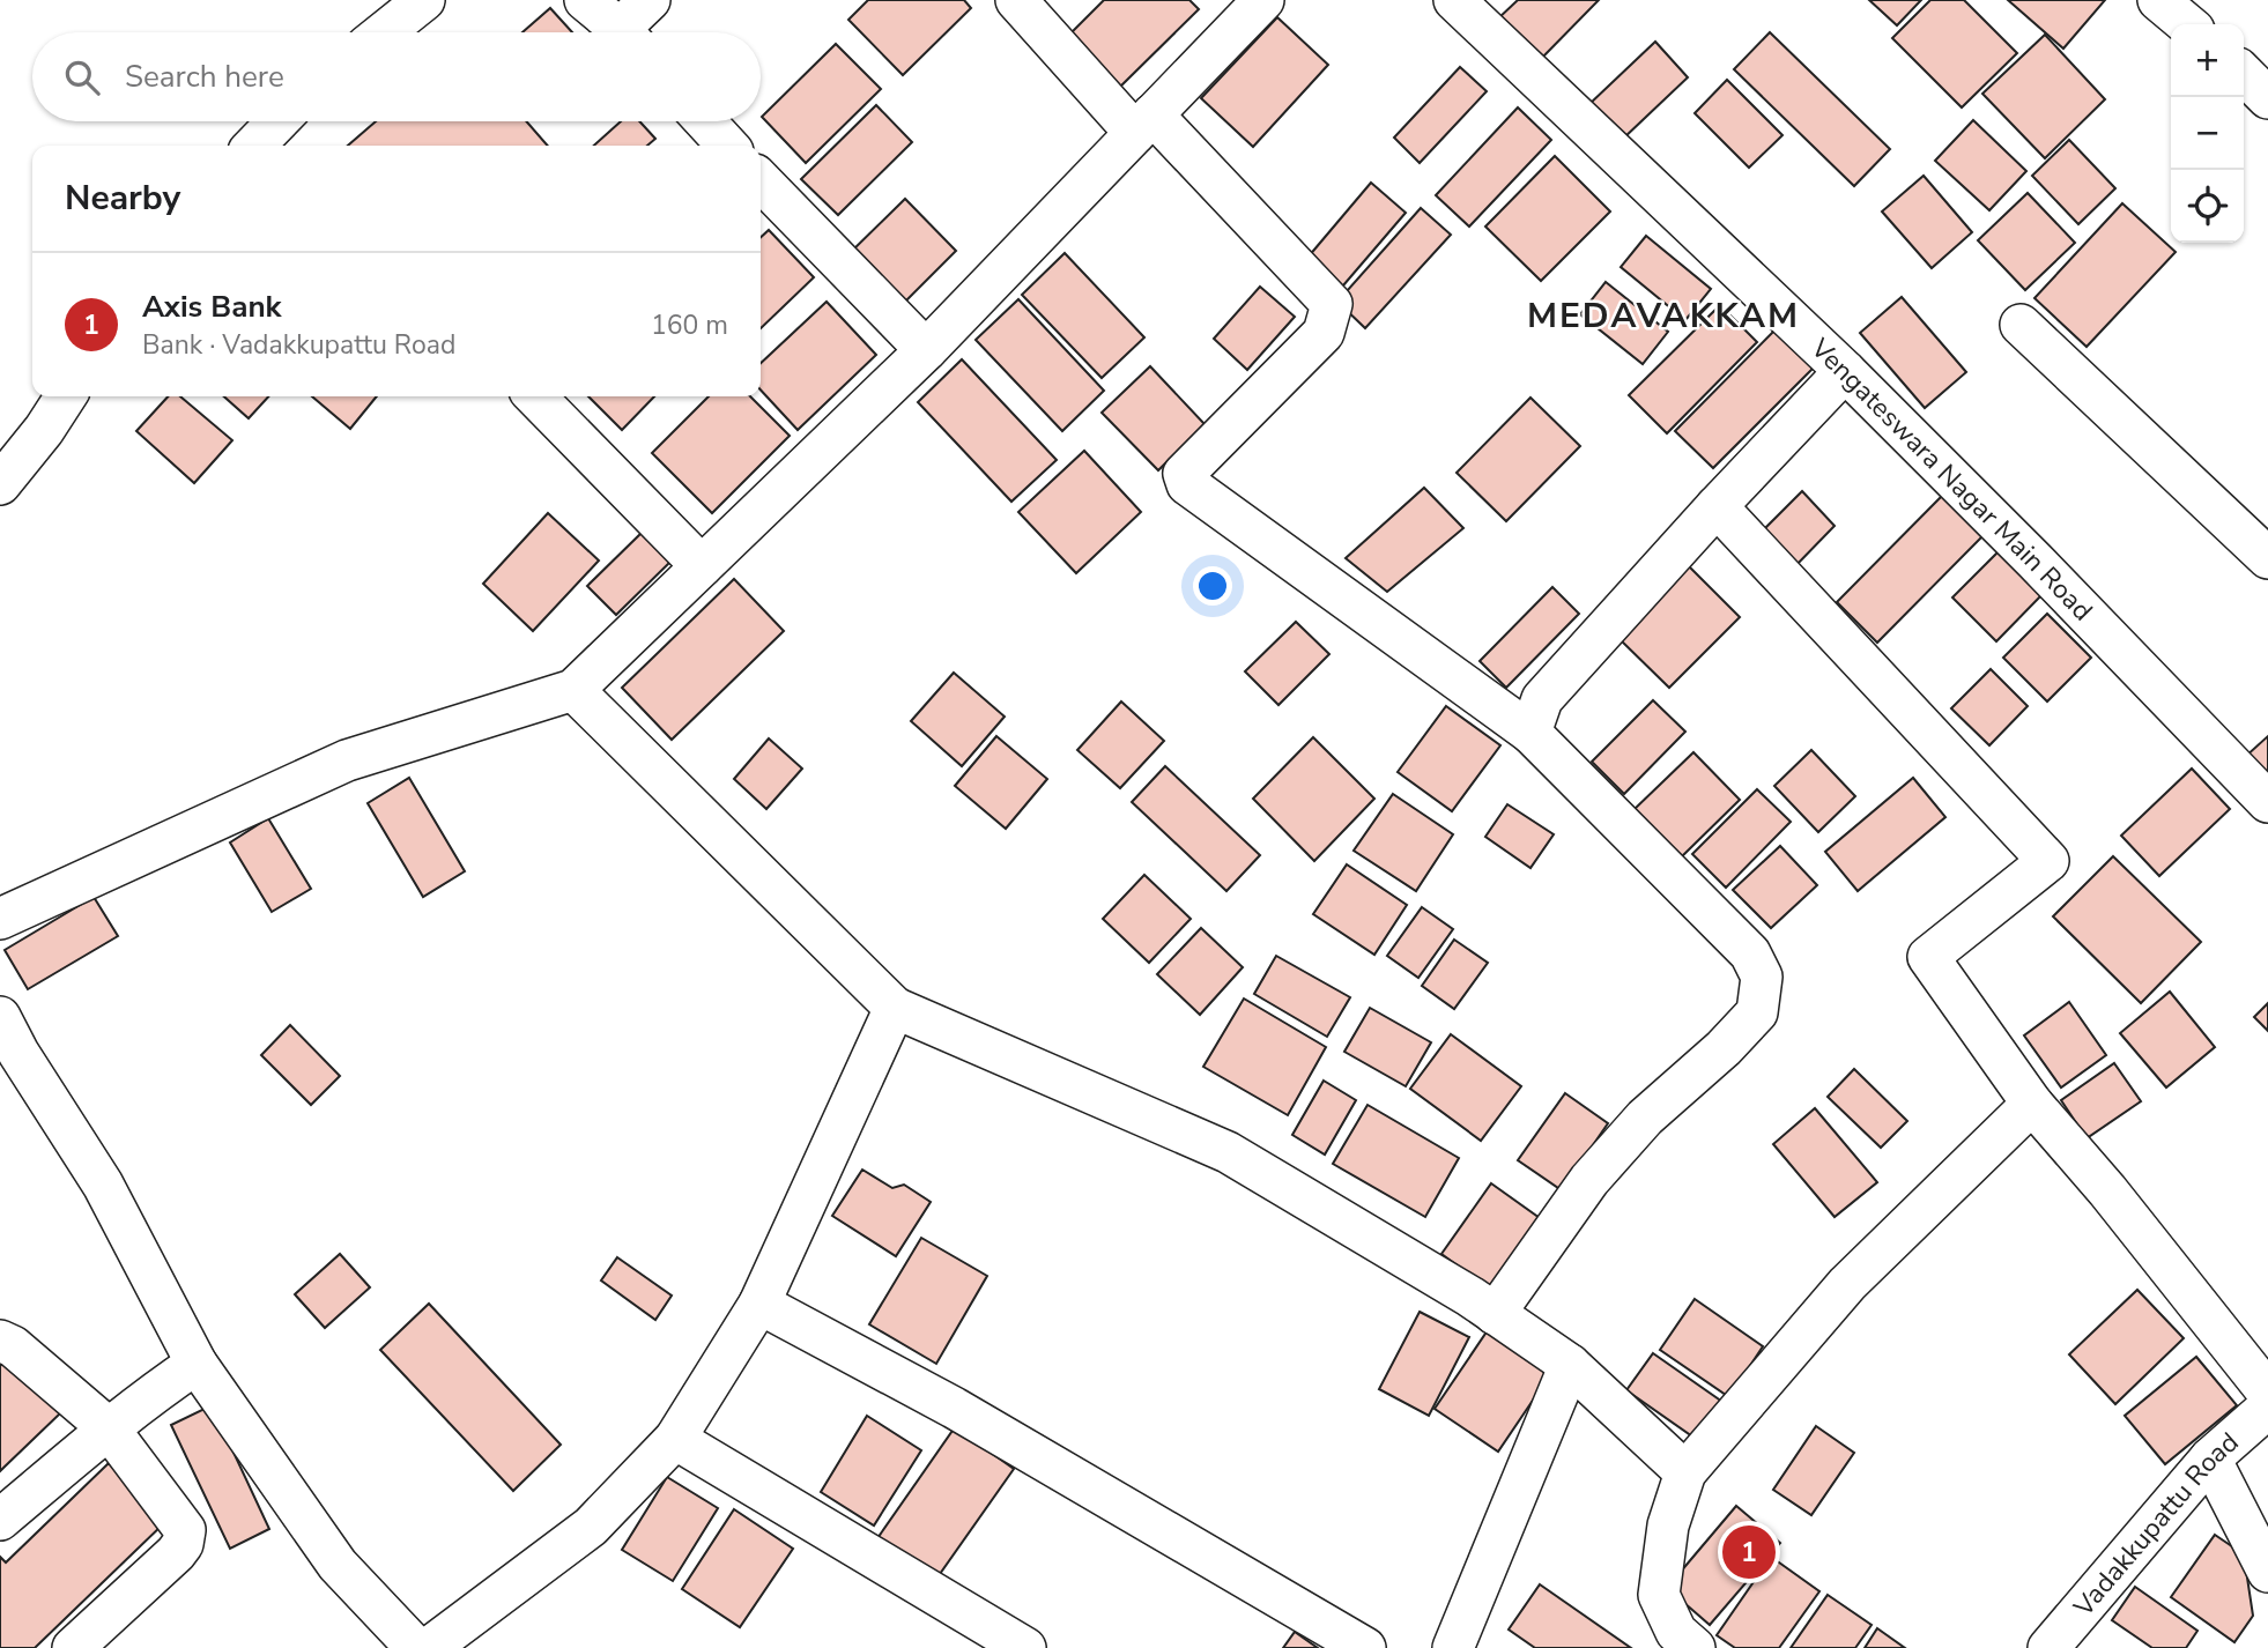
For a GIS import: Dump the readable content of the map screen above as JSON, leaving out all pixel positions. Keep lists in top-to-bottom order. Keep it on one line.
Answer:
{"streets":{"street":["Vengateswara Nagar Main Road","Vadakkupattu Road"]},"districts":["MEDAVAKKAM"],"page":{"map_buttons":["+","−"],"search":"Search here","heading":"Nearby","list":[{"mark":"1","name":"Axis Bank","note":"Bank · Vadakkupattu Road","value":"160 m"}],"pins":"1"}}
